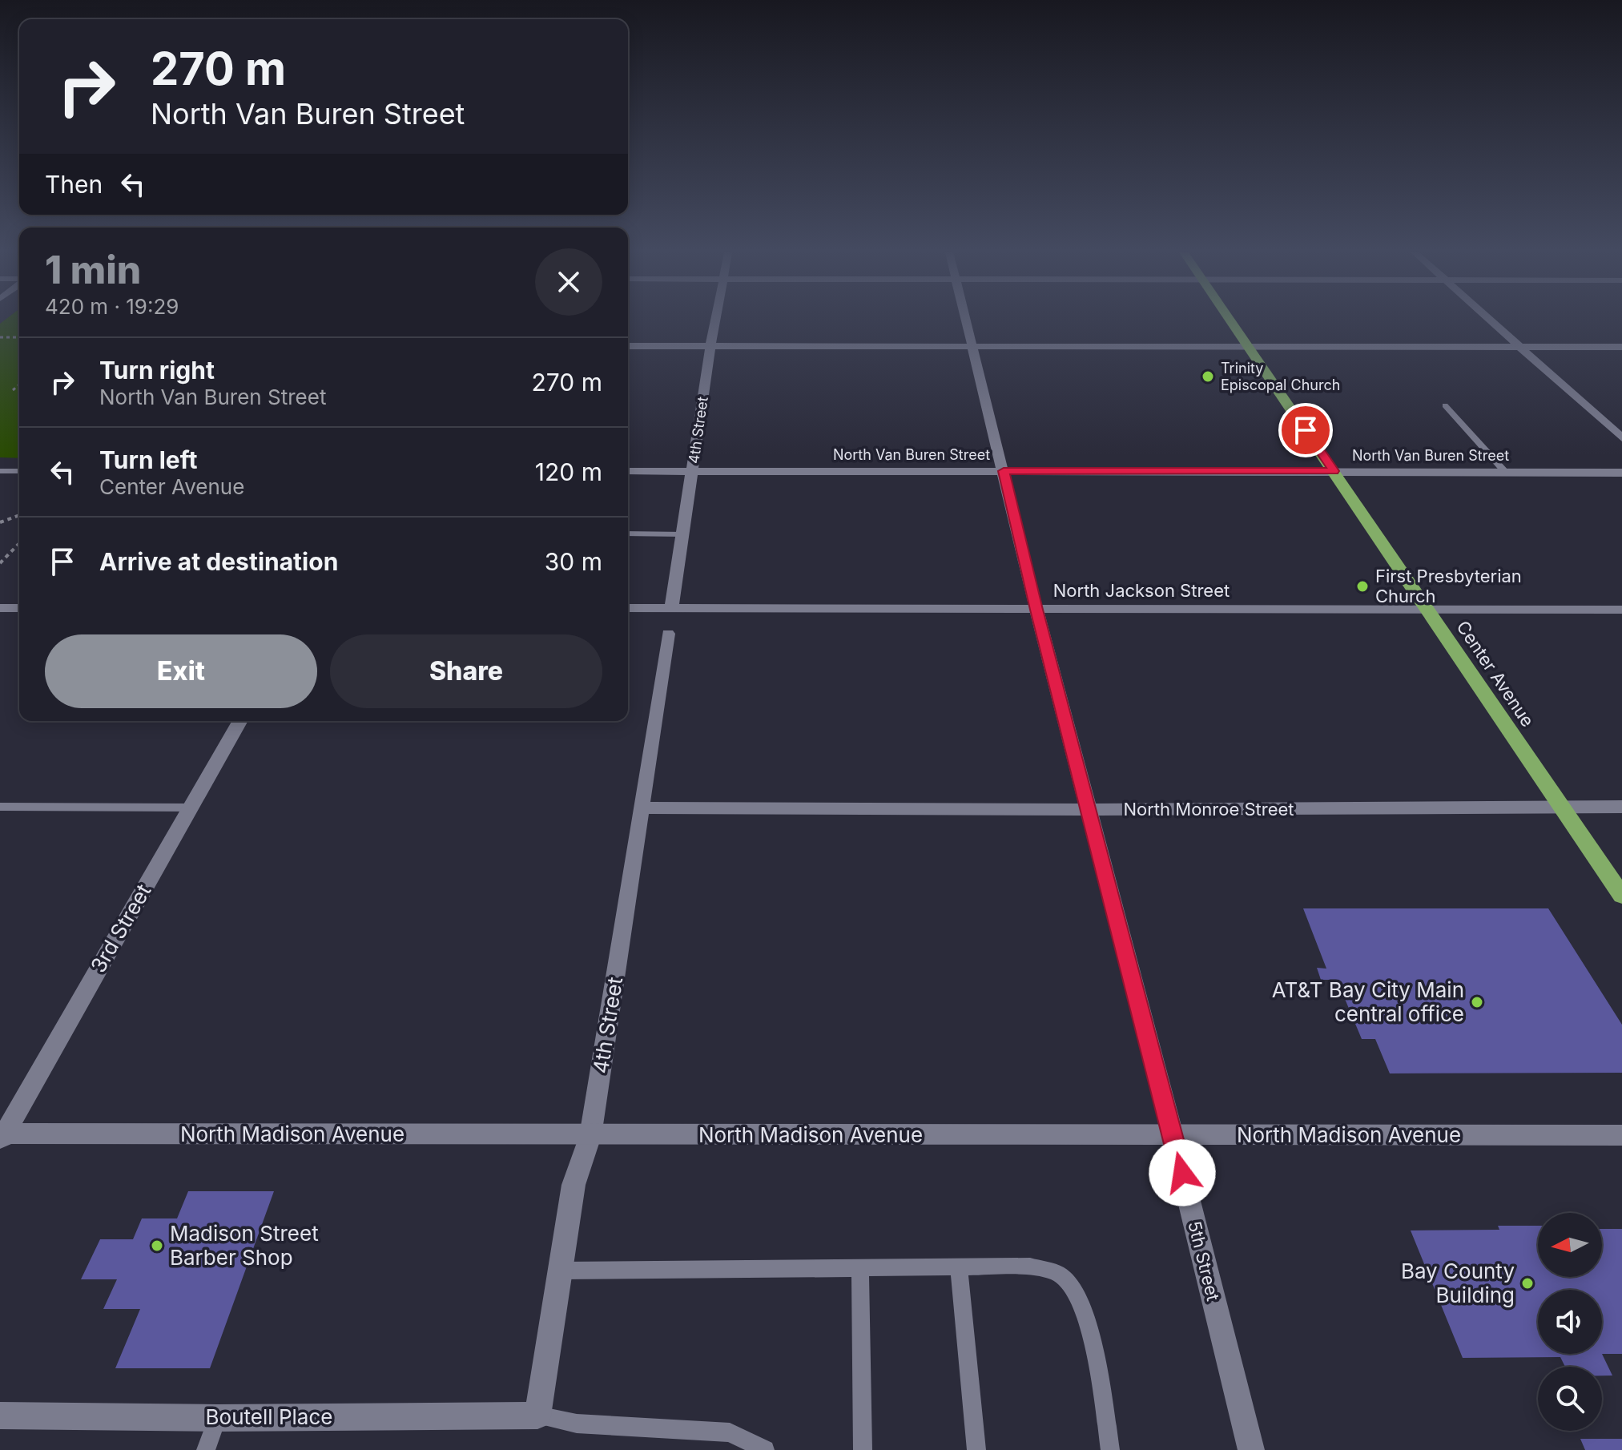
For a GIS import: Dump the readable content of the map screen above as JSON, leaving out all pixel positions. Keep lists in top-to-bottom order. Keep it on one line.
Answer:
{"streets":{"highway":["Center Avenue"],"street":["4th Street","North Van Buren Street","North Jackson Street","North Monroe Street","3rd Street","North Madison Avenue","5th Street","Boutell Place"]},"crossings":[["4th Street","North Van Buren Street"],["4th Street","North Jackson Street"],["4th Street","North Monroe Street"],["4th Street","North Madison Avenue"],["4th Street","Boutell Place"],["North Van Buren Street","Center Avenue"],["North Van Buren Street","5th Street"],["North Jackson Street","Center Avenue"],["North Jackson Street","5th Street"],["Center Avenue","North Monroe Street"],["North Monroe Street","5th Street"],["3rd Street","North Madison Avenue"],["North Madison Avenue","5th Street"]],"places":["Trinity Episcopal Church","First Presbyterian Church","AT&T Bay City Main central office","Madison Street Barber Shop","Bay County Building"],"north":"left","page":{"turn":["270 m","North Van Buren Street"],"then":"Then","heading":["1 min","420 m · 19:29"],"list":[{"name":"Turn right","note":"North Van Buren Street","value":"270 m"},{"name":"Turn left","note":"Center Avenue","value":"120 m"},{"name":"Arrive at destination","value":"30 m"}],"buttons":["Exit","Share"]}}
